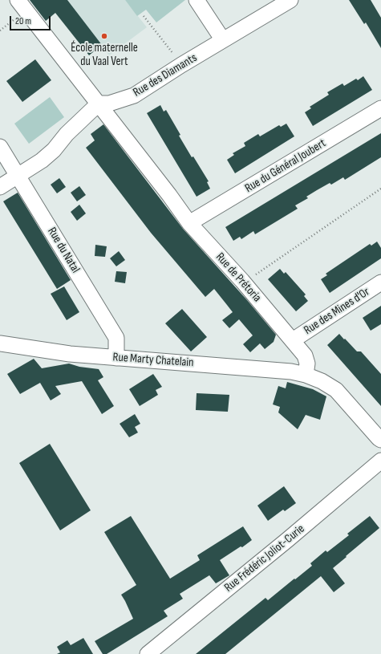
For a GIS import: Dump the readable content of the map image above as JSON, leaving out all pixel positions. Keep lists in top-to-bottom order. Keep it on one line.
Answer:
{"streets":{"street":["Rue des Diamants","Rue du Général Joubert","Rue du Natal","Rue de Prétoria","Rue des Mines d'Or","Rue Marty Chatelain","Rue Frédéric Joliot-Curie"]},"crossings":[["Rue des Diamants","Rue de Prétoria"],["Rue du Général Joubert","Rue de Prétoria"],["Rue du Natal","Rue Marty Chatelain"],["Rue de Prétoria","Rue des Mines d'Or"],["Rue de Prétoria","Rue Marty Chatelain"]],"places":["École maternelle du Vaal Vert"],"scale_bar":"20 m"}
